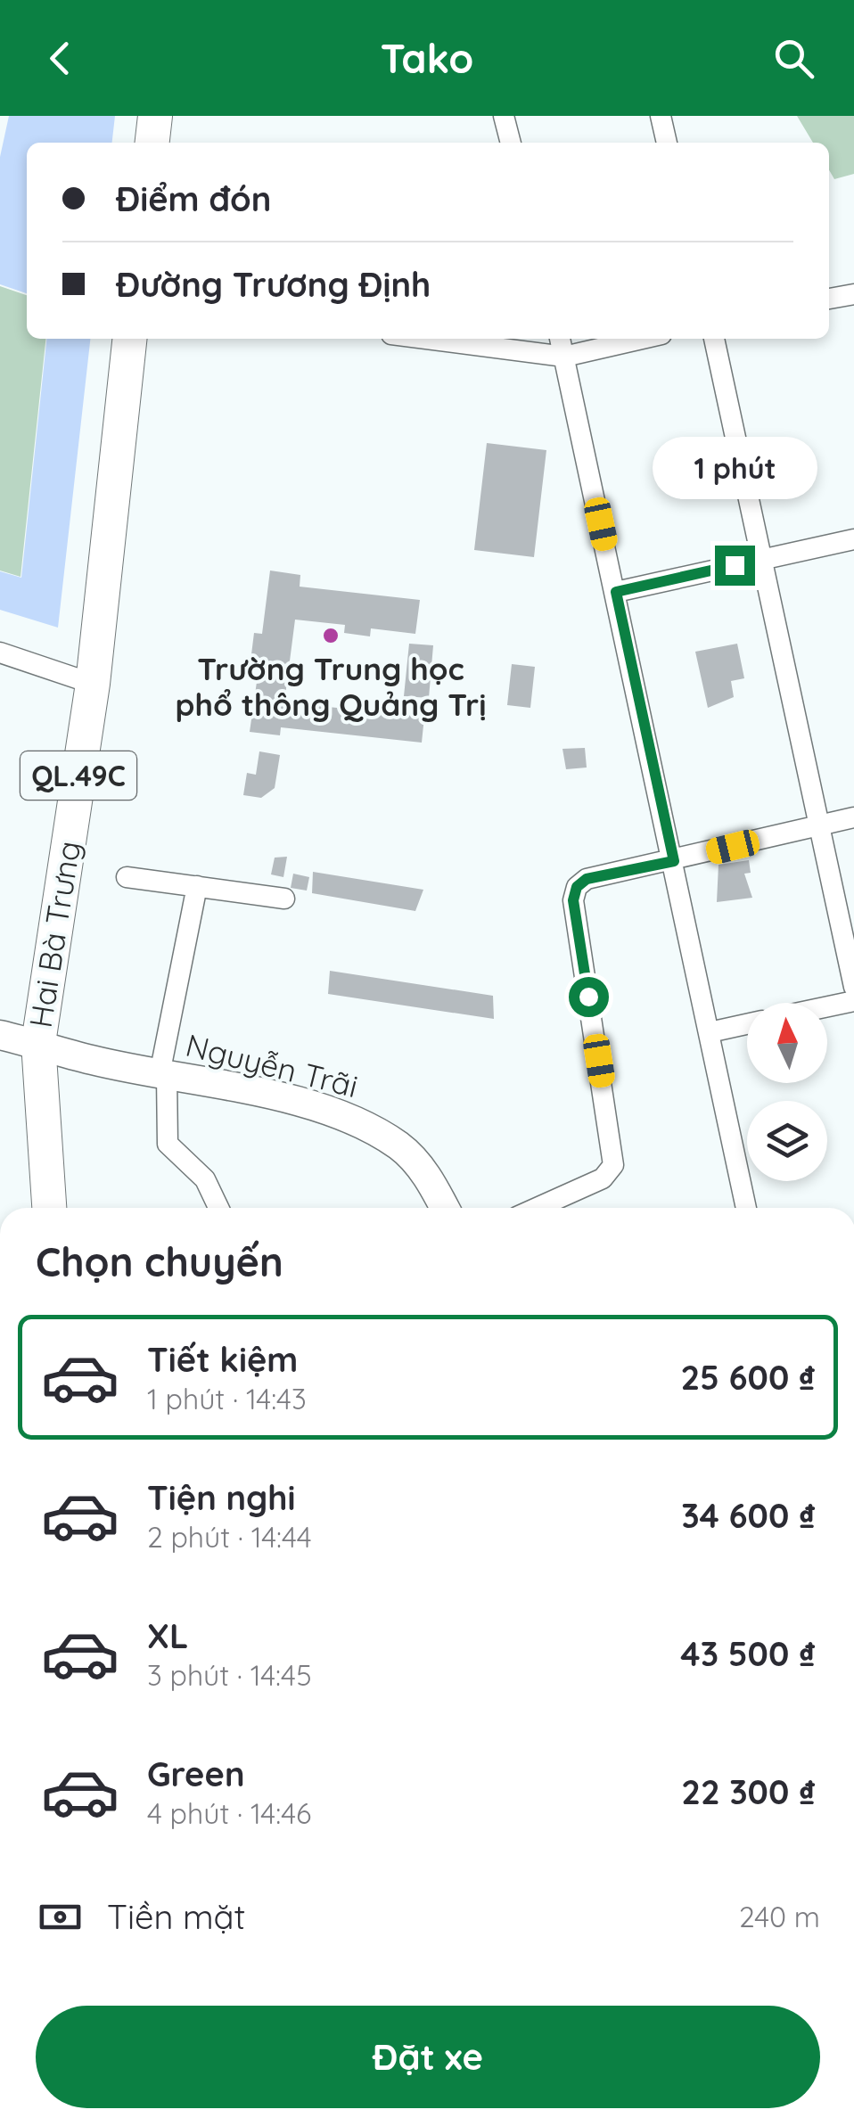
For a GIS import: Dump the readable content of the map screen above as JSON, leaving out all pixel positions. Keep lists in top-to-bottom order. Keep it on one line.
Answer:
{"streets":{"main road":["QL.49C","Hai Bà Trưng"],"street":["Nguyễn Trãi"]},"crossings":[["Hai Bà Trưng","Nguyễn Trãi"]],"places":["Trường Trung học phổ thông Quảng Trị"],"north":"top","page":{"header":"Tako","banner":["Điểm đón","Đường Trương Định"],"bubble":"1 phút","heading":"Chọn chuyến","list":[{"name":"Tiết kiệm","note":"1 phút · 14:43","value":"25 600 ₫"},{"name":"Tiện nghi","note":"2 phút · 14:44","value":"34 600 ₫"},{"name":"XL","note":"3 phút · 14:45","value":"43 500 ₫"},{"name":"Green","note":"4 phút · 14:46","value":"22 300 ₫"}],"pay":["Tiền mặt","240 m"],"buttons":"Đặt xe"}}
